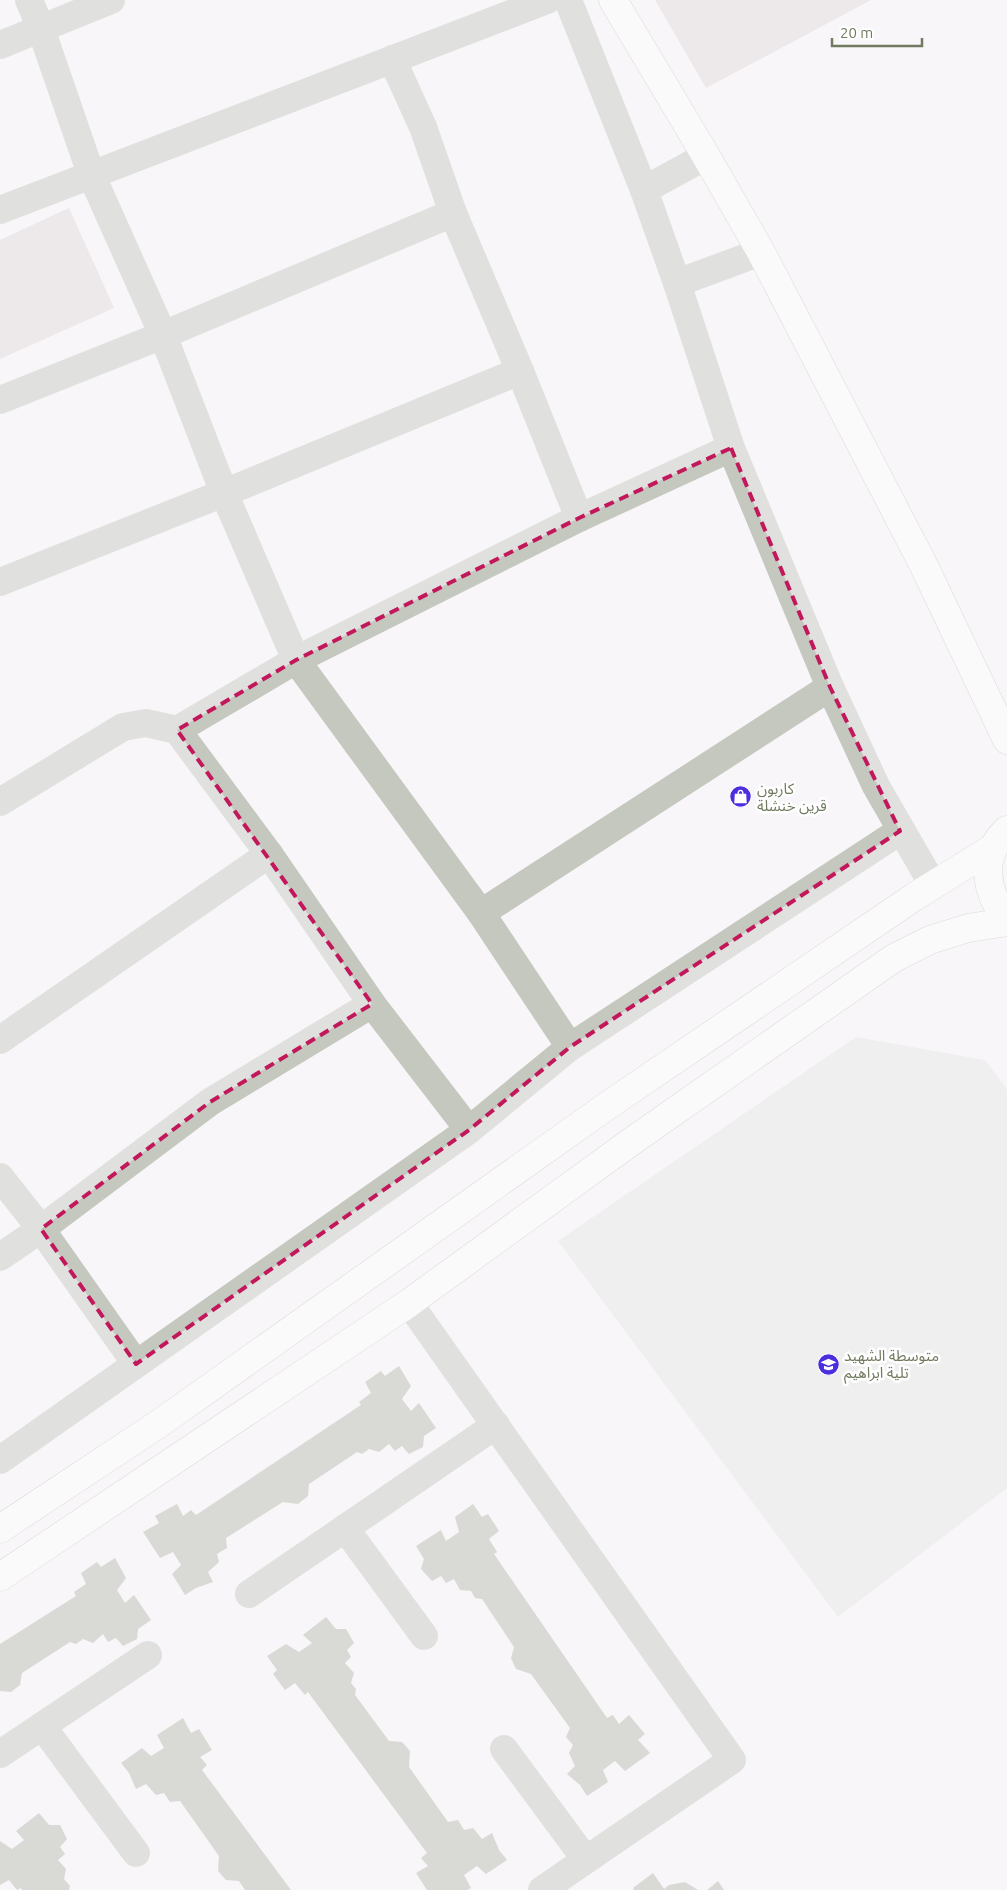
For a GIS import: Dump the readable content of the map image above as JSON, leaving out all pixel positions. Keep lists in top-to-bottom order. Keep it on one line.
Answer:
{"places":{"shop":["كاربون قرين خنشلة"],"school or university":["متوسطة الشهيد تلية ابراهيم"]},"scale_bar":"20 m"}
